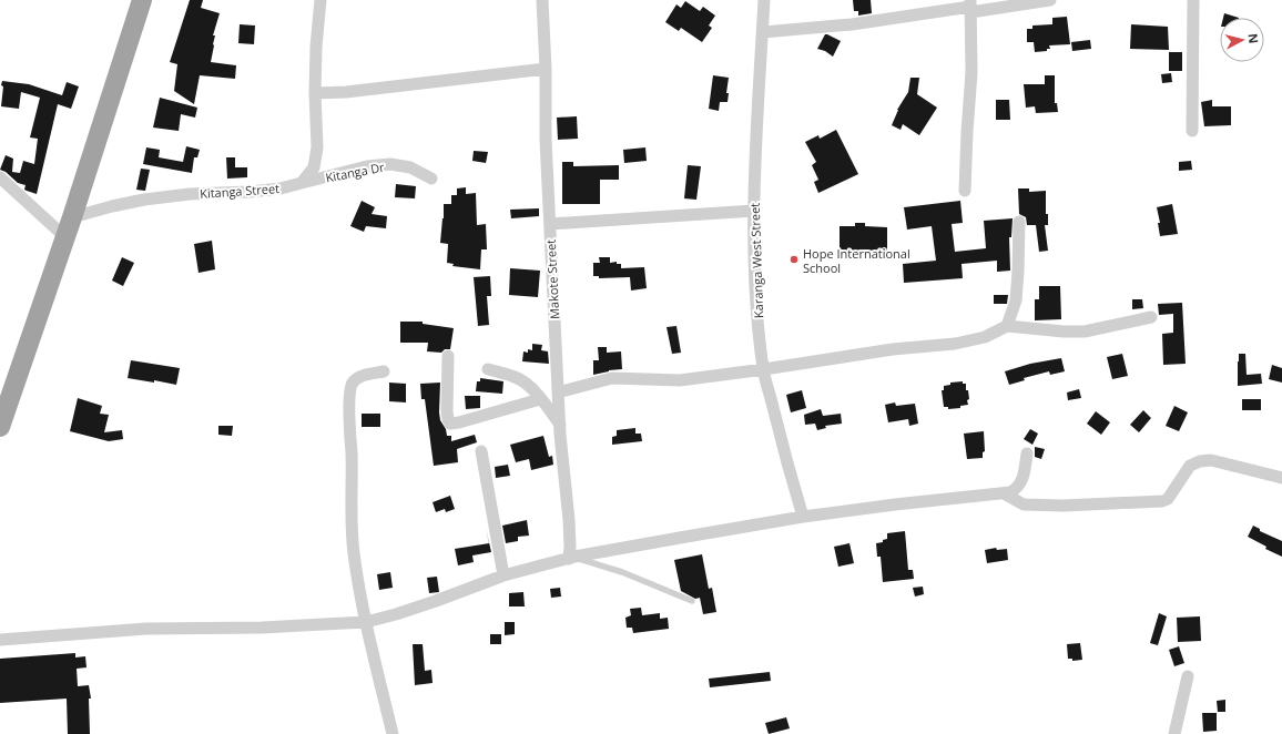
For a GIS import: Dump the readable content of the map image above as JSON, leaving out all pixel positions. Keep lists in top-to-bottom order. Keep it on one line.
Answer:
{"streets":{"street":["Kitanga Dr","Kitanga Street","Karanga West Street","Makote Street"]},"crossings":[["Kitanga Dr","Kitanga Street"]],"places":["Hope International School"],"north":"right"}
